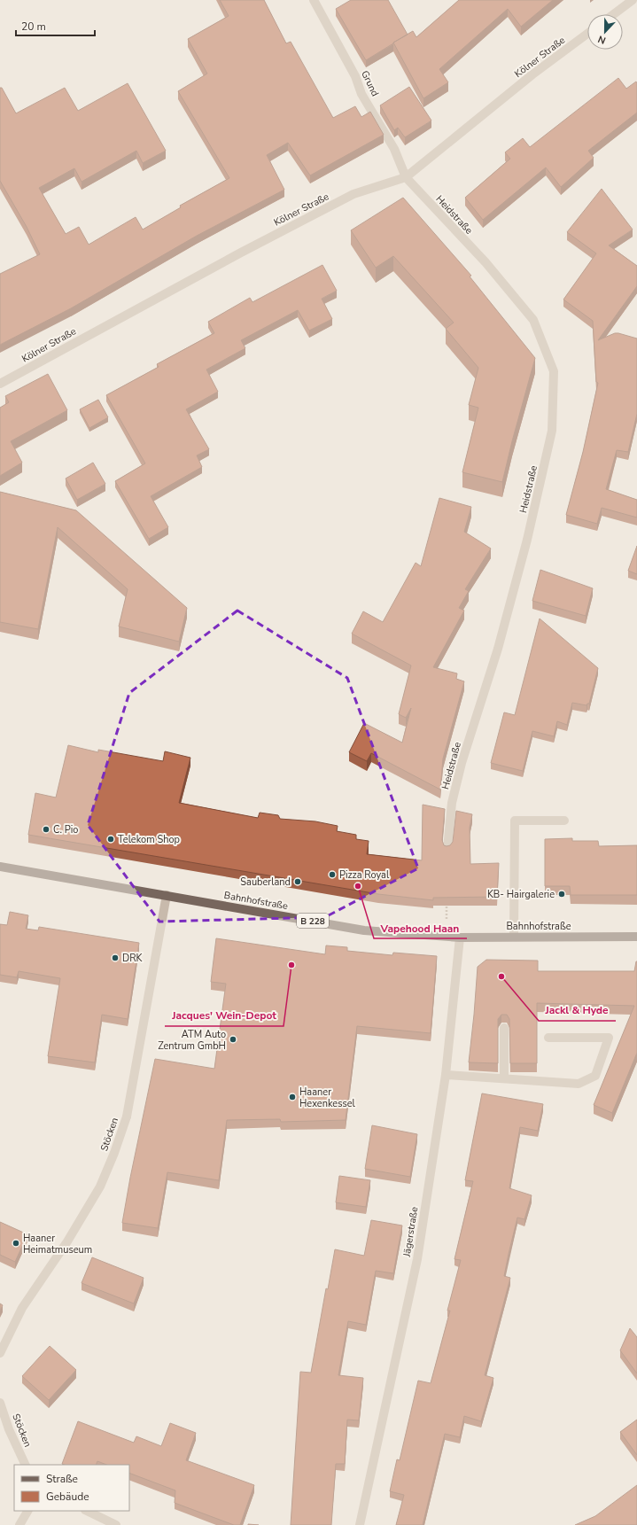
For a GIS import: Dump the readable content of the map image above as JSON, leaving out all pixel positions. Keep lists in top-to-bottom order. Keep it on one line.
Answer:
{"streets":{"main road":["Bahnhofstraße","B 228"],"street":["Kölner Straße","Grund","Heidstraße","Stöcken","Jägerstraße"]},"crossings":[["Kölner Straße","Grund"],["Kölner Straße","Heidstraße"],["Grund","Heidstraße"],["Bahnhofstraße","Stöcken"],["Bahnhofstraße","Jägerstraße"]],"places":["C. Pio","Telekom Shop","Pizza Royal","Sauberland","Vapehood Haan","KB- Hairgalerie","DRK","Jacques' Wein-Depot","Jackl & Hyde","ATM Auto Zentrum GmbH","Haaner Hexenkessel","Haaner Heimatmuseum"],"legend":["Straße","Gebäude"],"scale_bar":"20 m","north":"bottom"}
